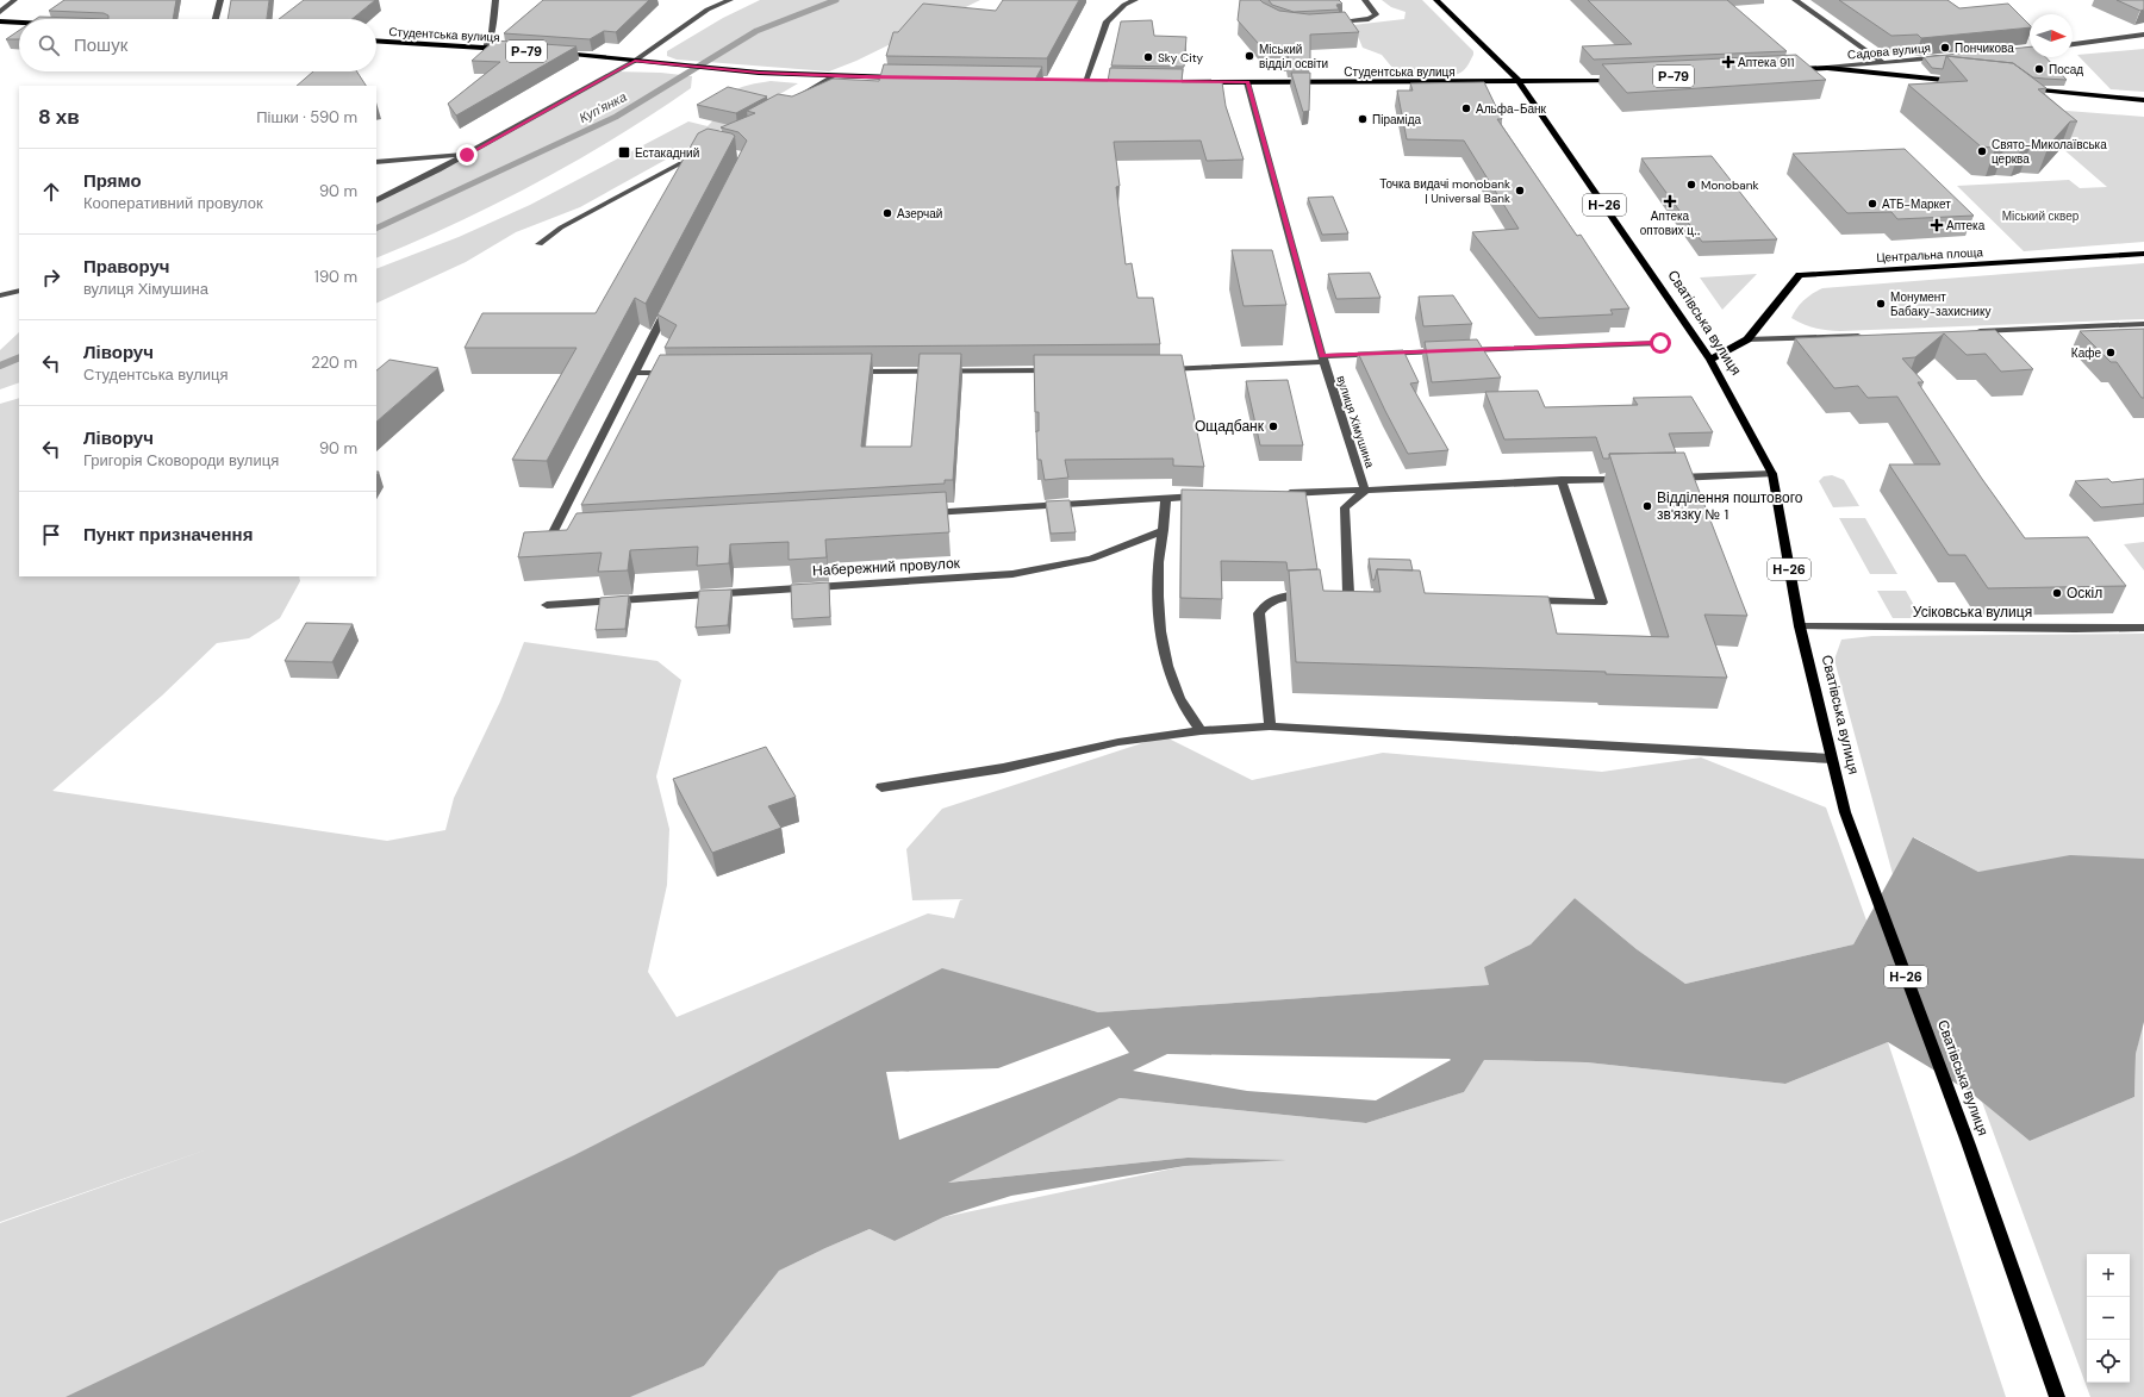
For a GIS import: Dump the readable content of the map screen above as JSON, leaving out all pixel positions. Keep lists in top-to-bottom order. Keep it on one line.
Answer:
{"streets":{"main road":["Студентська вулиця","Р-79","Н-26","Центральна площа","Сватівська вулиця"],"street":["Садова вулиця","вулиця Хімушина","Набережний провулок","Усіковська вулиця"]},"crossings":[["Студентська вулиця","Н-26"],["Студентська вулиця","Сватівська вулиця"],["Студентська вулиця","вулиця Хімушина"],["Н-26","Сватівська вулиця"],["Центральна площа","Сватівська вулиця"],["Сватівська вулиця","Усіковська вулиця"]],"water":["Куп'янка"],"parks":["Міський сквер"],"places":{"other":["Пончикова","Міський відділ освіти","Sky City","Посад","Альфа-Банк","Піраміда","Свято-Миколаївська церква","Monobank","Точка видачі monobank | Universal Bank","АТБ-Маркет","Азерчай","Монумент Бабаку-захиснику","Кафе","Ощадбанк","Відділення поштового зв'язку № 1","Оскіл"],"health":["Аптека 911","Аптека оптових ц‥","Аптека"],"transit":["Естакадний"]},"north":"right","page":{"search":"Пошук","heading":["8 хв","Пішки · 590 m"],"list":[["Прямо","Кооперативний провулок","90 m"],["Праворуч","вулиця Хімушина","190 m"],["Ліворуч","Студентська вулиця","220 m"],["Ліворуч","Григорія Сковороди вулиця","90 m"],"Пункт призначення"],"map_buttons":["+","−"]}}
